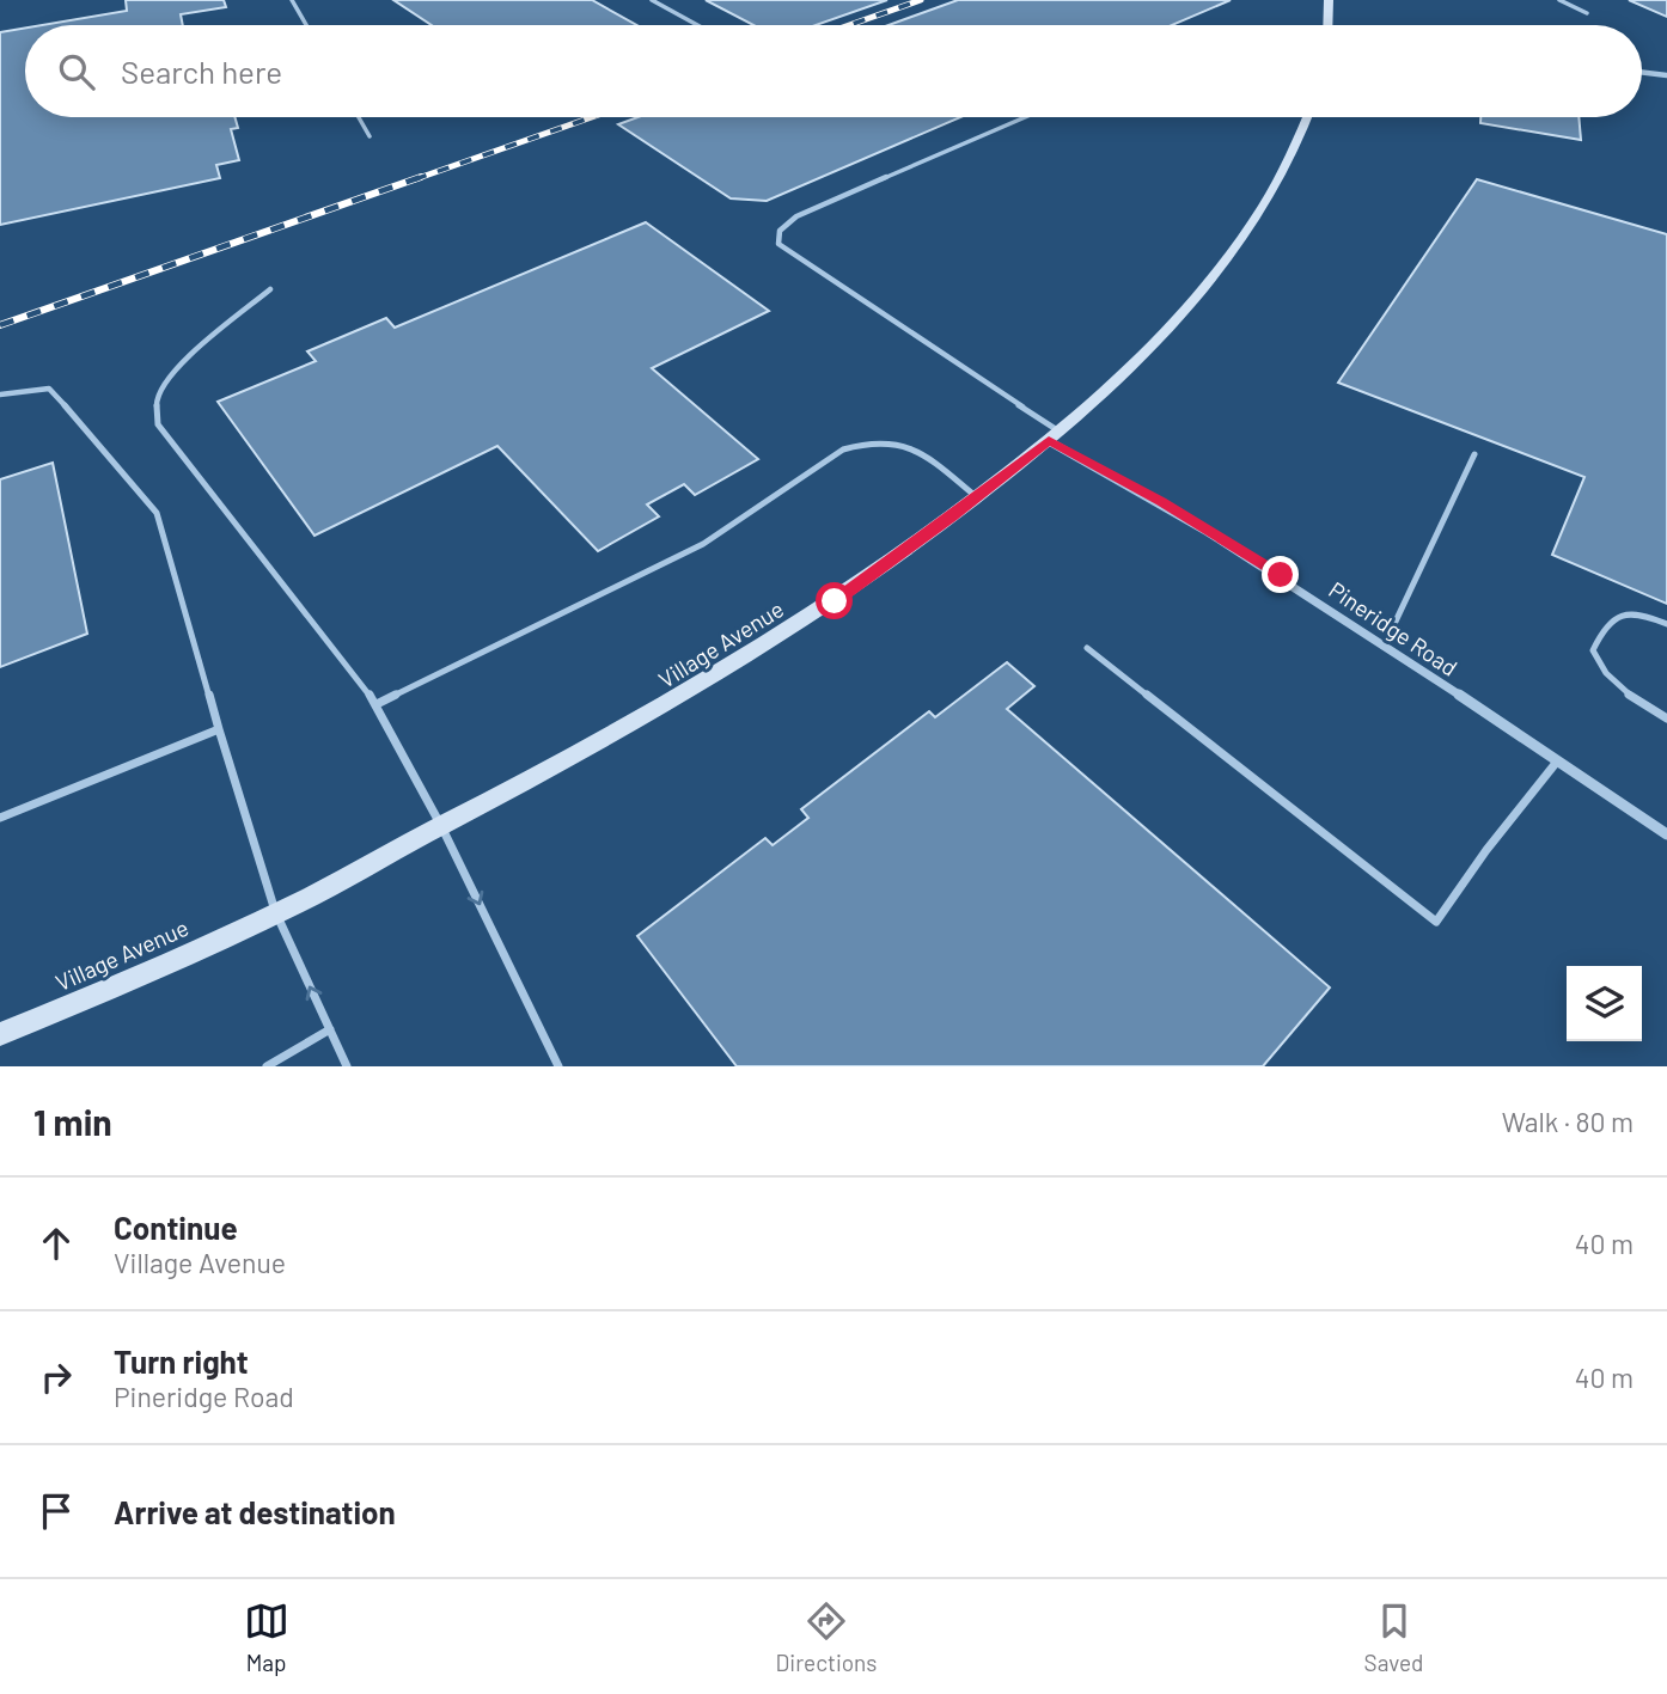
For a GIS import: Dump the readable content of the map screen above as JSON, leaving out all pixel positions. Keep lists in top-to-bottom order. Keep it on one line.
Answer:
{"streets":{"street":["Pineridge Road","Village Avenue"]},"crossings":[["Pineridge Road","Village Avenue"]],"page":{"search":"Search here","heading":["1 min","Walk · 80 m"],"list":[["Continue","Village Avenue","40 m"],["Turn right","Pineridge Road","40 m"],"Arrive at destination"],"nav":["Map","Directions","Saved"]}}
